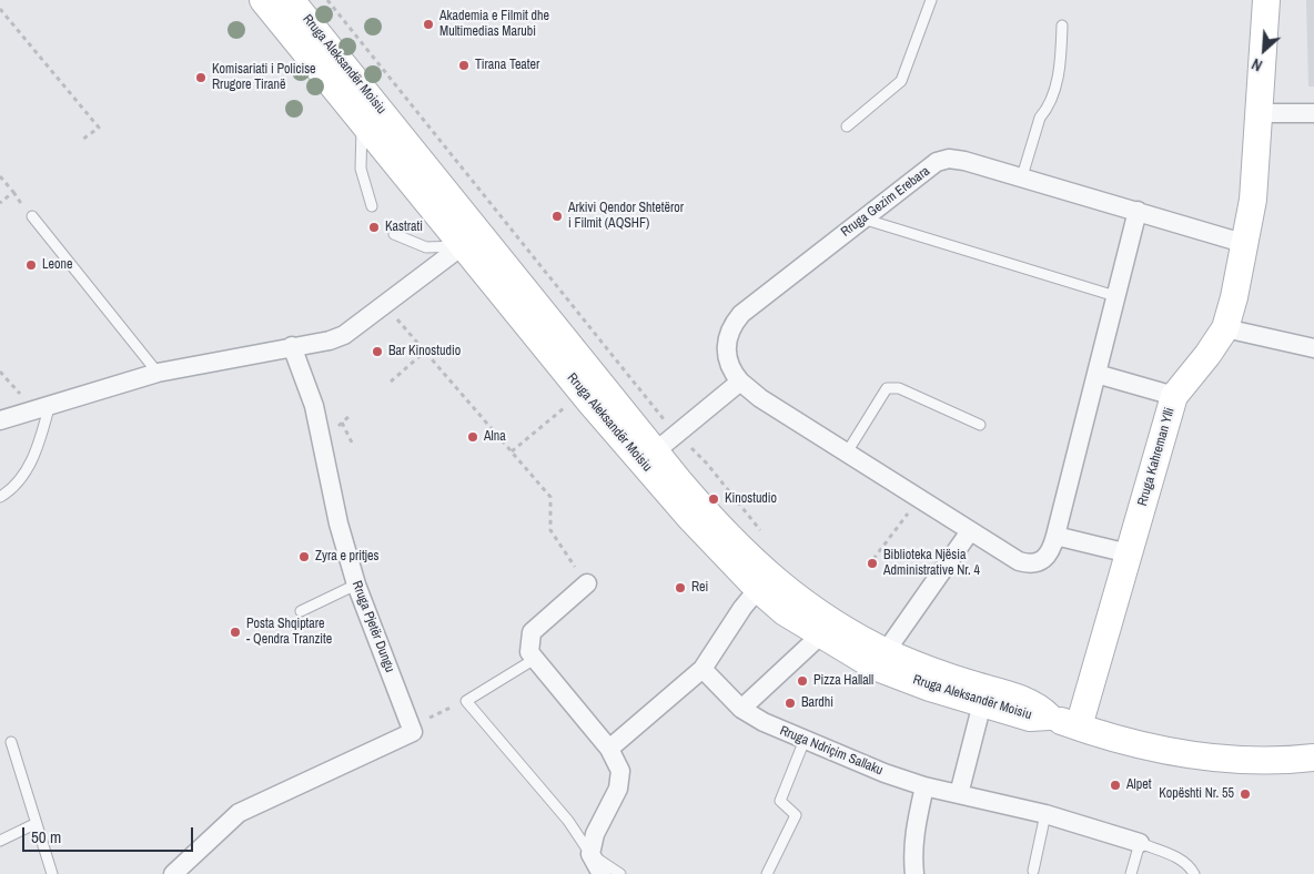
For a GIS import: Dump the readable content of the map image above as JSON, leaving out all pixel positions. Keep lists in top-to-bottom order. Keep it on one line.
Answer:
{"streets":{"main road":["Rruga Aleksandër Moisiu","Rruga Kahreman Ylli"],"street":["Rruga Gezim Erebara","Rruga Pjetër Dungu","Rruga Ndriçim Sallaku"]},"crossings":[["Rruga Aleksandër Moisiu","Rruga Kahreman Ylli"],["Rruga Gezim Erebara","Rruga Kahreman Ylli"]],"places":["Akademia e Filmit dhe Multimedias Marubi","Tirana Teater","Komisariati i Policise Rrugore Tiranë","Arkivi Qendor Shtetëror i Filmit (AQSHF)","Kastrati","Leone","Bar Kinostudio","Alna","Kinostudio","Zyra e pritjes","Biblioteka Njësia Administrative Nr. 4","Rei","Posta Shqiptare - Qendra Tranzite","Pizza Hallall","Bardhi","Alpet","Kopështi Nr. 55"],"scale_bar":"50 m","north":"bottom left"}
